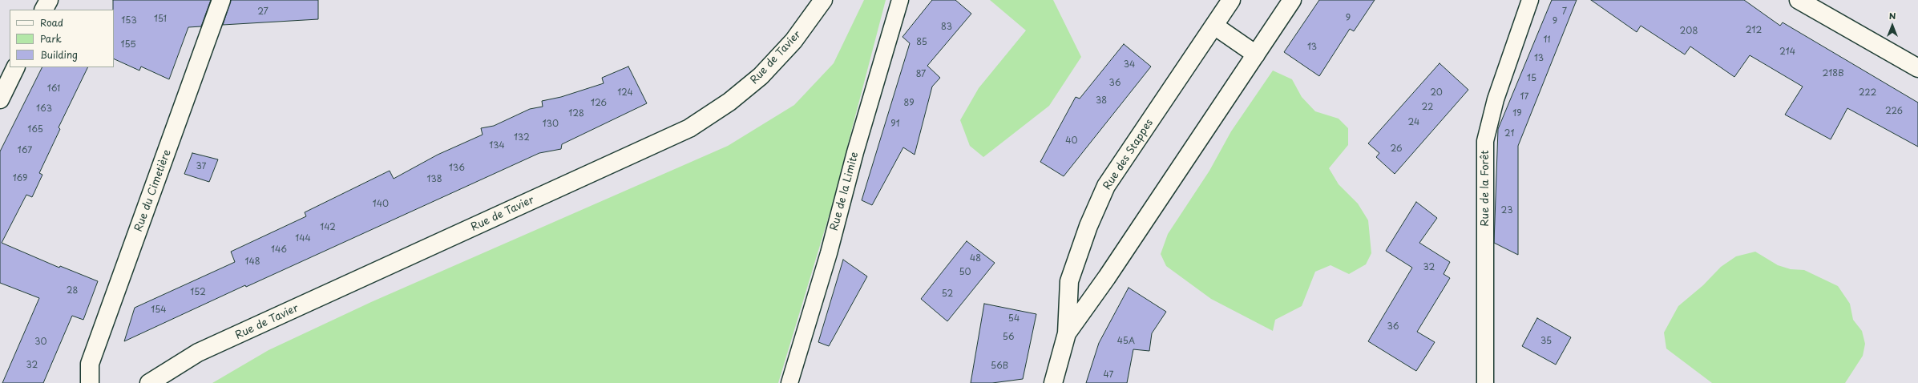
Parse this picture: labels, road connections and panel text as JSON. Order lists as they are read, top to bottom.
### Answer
{
  "streets": {
    "street": ["Rue de Tavier", "Rue des Stappes", "Rue du Cimetière"],
    "lane": ["Rue de la Forêt", "Rue de la Limite"]
  },
  "house_numbers": [
    "27",
    "7",
    "9",
    "151",
    "153",
    "9",
    "83",
    "212",
    "208",
    "11",
    "85",
    "155",
    "13",
    "214",
    "13",
    "34",
    "218B",
    "87",
    "15",
    "36",
    "161",
    "124",
    "20",
    "222",
    "17",
    "38",
    "126",
    "89",
    "22",
    "163",
    "226",
    "128",
    "19",
    "24",
    "130",
    "91",
    "165",
    "21",
    "132",
    "40",
    "134",
    "26",
    "167",
    "37",
    "136",
    "169",
    "138",
    "140",
    "23",
    "142",
    "144",
    "146",
    "48",
    "148",
    "32",
    "50",
    "28",
    "152",
    "52",
    "154",
    "54",
    "36",
    "56",
    "45A",
    "35",
    "30",
    "32",
    "56B",
    "47"
  ],
  "legend": ["Road", "Park", "Building"],
  "north": "top"
}
